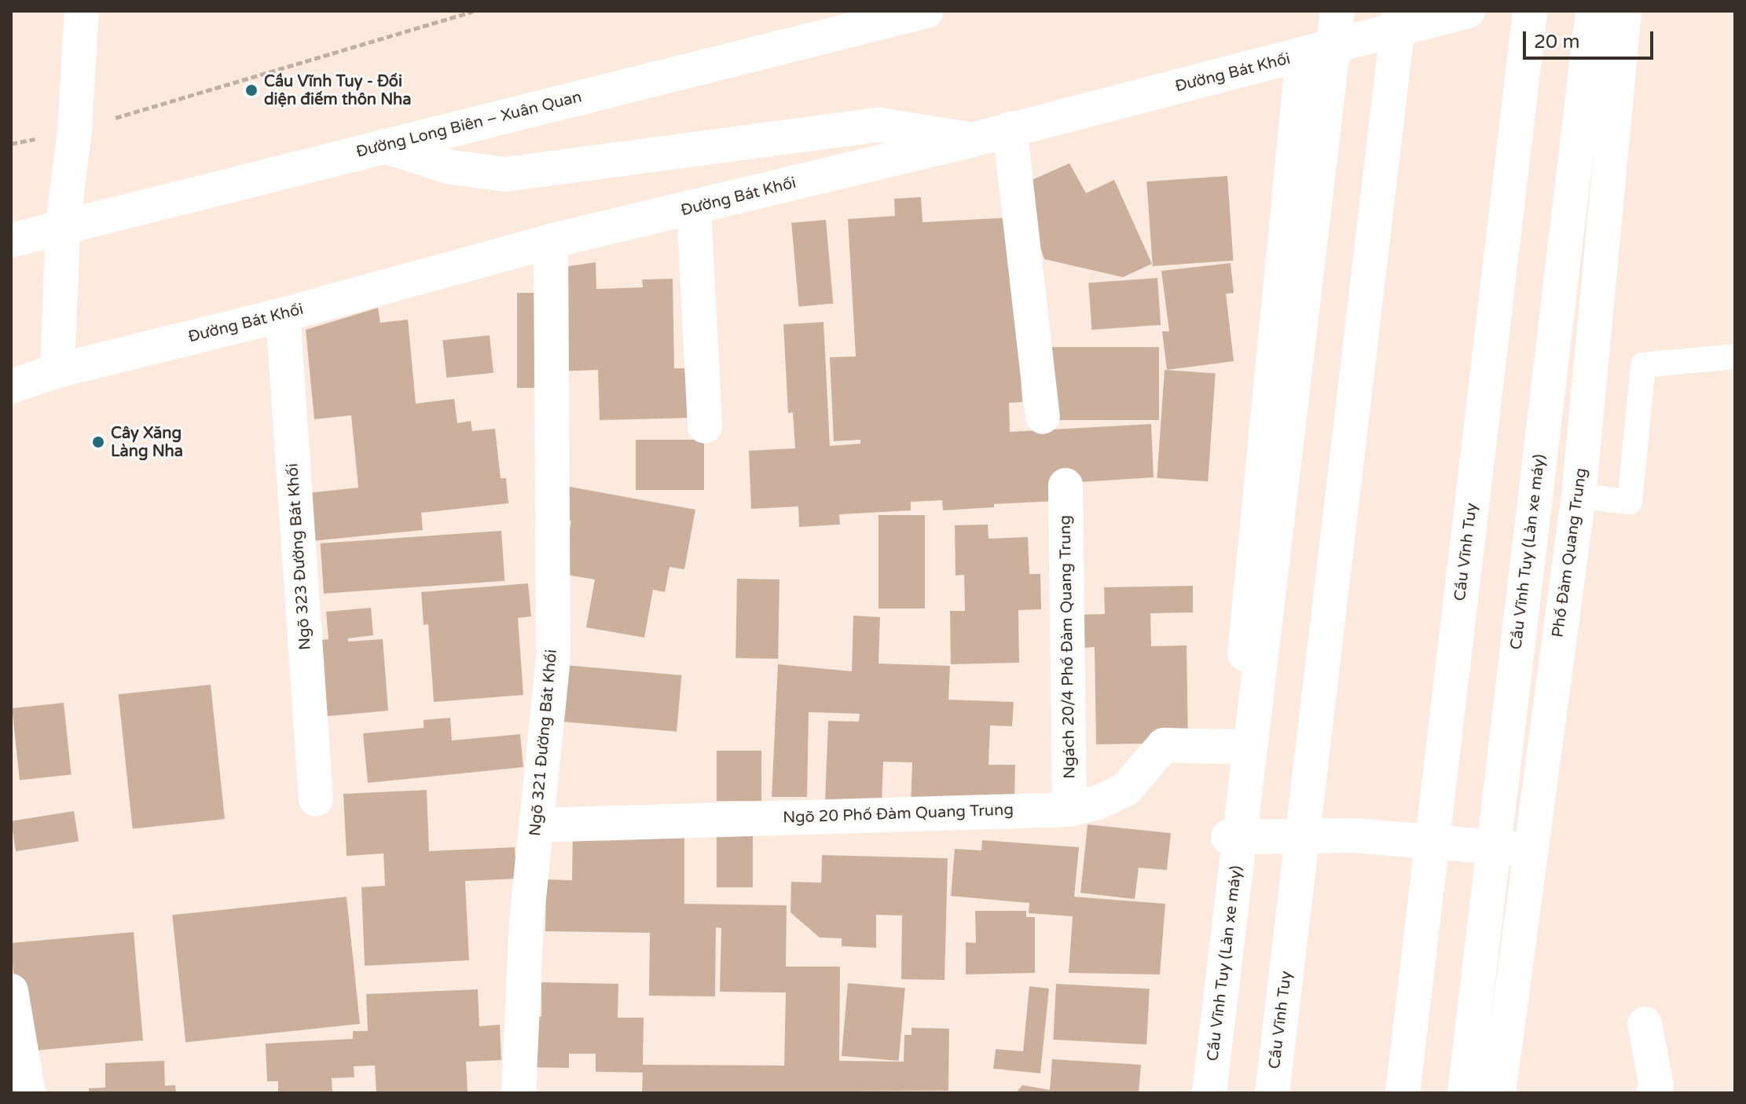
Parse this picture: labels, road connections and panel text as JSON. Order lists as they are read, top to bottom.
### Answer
{
  "streets": {
    "main road": [
      "Đường Bát Khối",
      "Đường Long Biên – Xuân Quan",
      "Cầu Vĩnh Tuy",
      "Cầu Vĩnh Tuy (Làn xe máy)",
      "Phố Đàm Quang Trung",
      "Ngõ 323 Đường Bát Khối",
      "Ngách 20/4 Phố Đàm Quang Trung",
      "Ngõ 321 Đường Bát Khối",
      "Ngõ 20 Phố Đàm Quang Trung"
    ]
  },
  "crossings": [
    ["Đường Bát Khối", "Ngõ 323 Đường Bát Khối"],
    ["Đường Bát Khối", "Ngõ 321 Đường Bát Khối"],
    ["Ngách 20/4 Phố Đàm Quang Trung", "Ngõ 20 Phố Đàm Quang Trung"],
    ["Ngõ 321 Đường Bát Khối", "Ngõ 20 Phố Đàm Quang Trung"]
  ],
  "places": ["Cầu Vĩnh Tuy - Đối diện điếm thôn Nha", "Cây Xăng Làng Nha"],
  "scale_bar": "20 m"
}
